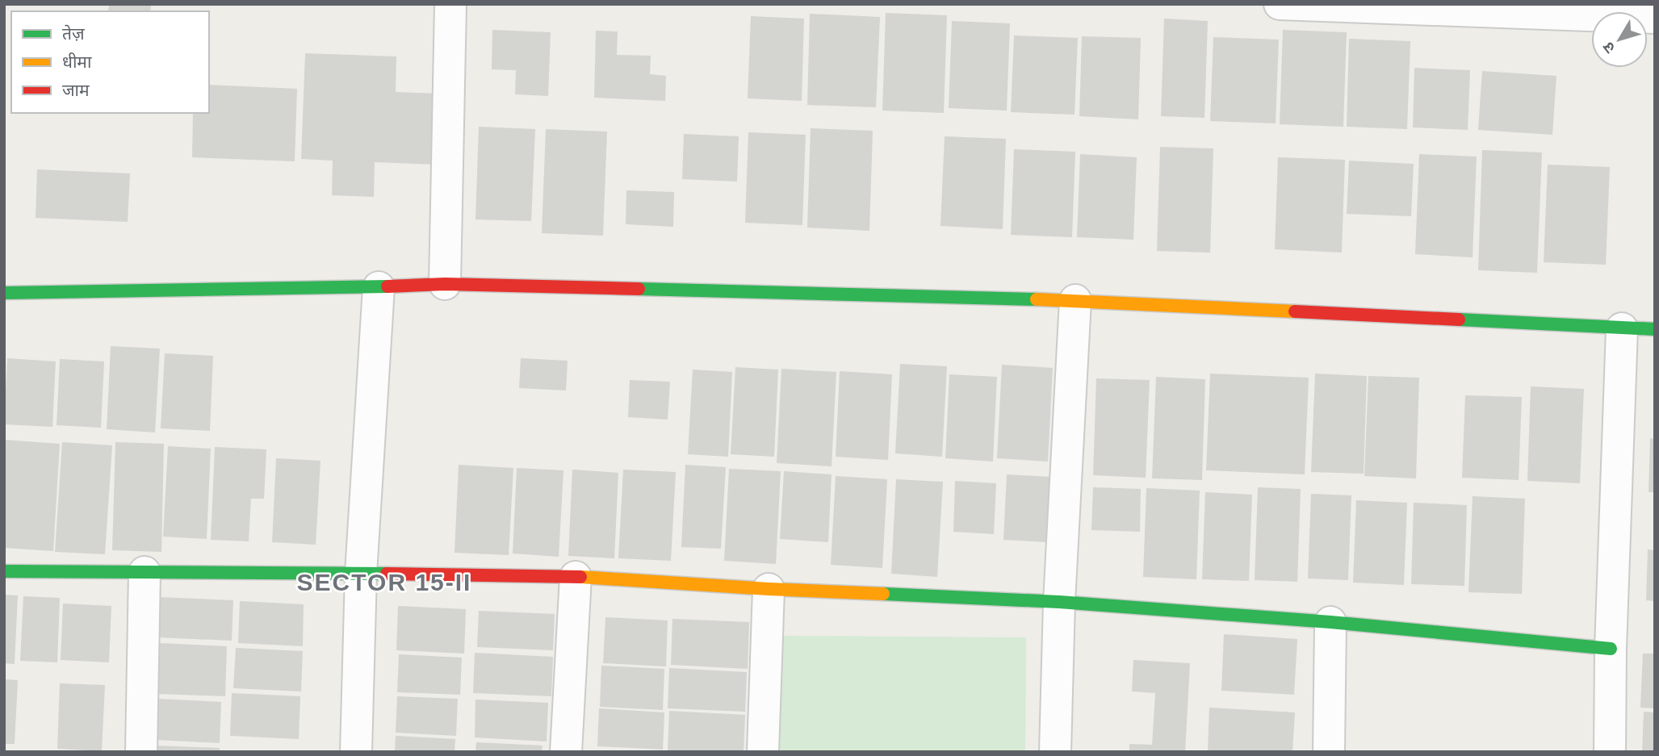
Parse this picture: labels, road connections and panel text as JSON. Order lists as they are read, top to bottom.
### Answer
{
  "districts": ["SECTOR 15-II"],
  "legend": ["तेज़", "धीमा", "जाम"],
  "north": "bottom left"
}
